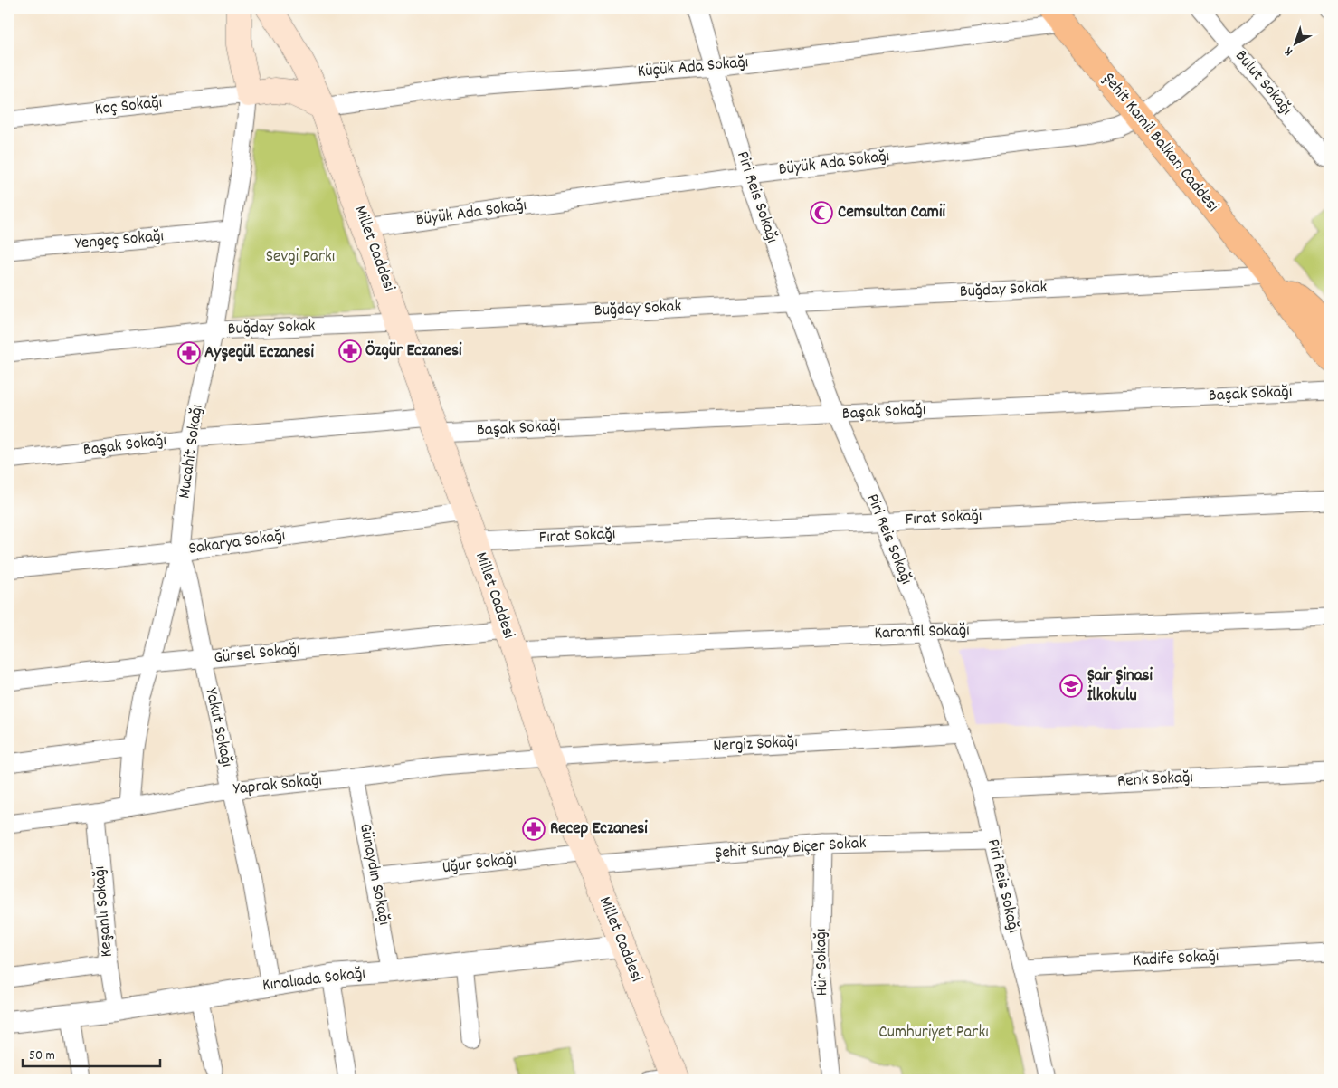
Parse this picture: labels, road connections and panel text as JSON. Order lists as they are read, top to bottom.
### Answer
{
  "streets": {
    "main road": ["Şehit Kamil Balkan Caddesi", "Millet Caddesi"],
    "street": [
      "Küçük Ada Sokağı",
      "Bulut Sokağı",
      "Koç Sokağı",
      "Büyük Ada Sokağı",
      "Piri Reis Sokağı",
      "Yengeç Sokağı",
      "Buğday Sokak",
      "Başak Sokağı",
      "Mucahit Sokağı",
      "Fırat Sokağı",
      "Sakarya Sokağı",
      "Karanfil Sokağı",
      "Gürsel Sokağı",
      "Yakut Sokağı",
      "Nergiz Sokağı",
      "Renk Sokağı",
      "Yaprak Sokağı",
      "Şehit Sunay Biçer Sokak",
      "Uğur Sokağı",
      "Günaydın Sokağı",
      "Keşanlı Sokağı",
      "Kadife Sokağı",
      "Hür Sokağı",
      "Kınalıada Sokağı"
    ]
  },
  "crossings": [
    ["Küçük Ada Sokağı", "Şehit Kamil Balkan Caddesi"],
    ["Küçük Ada Sokağı", "Piri Reis Sokağı"],
    ["Küçük Ada Sokağı", "Millet Caddesi"],
    ["Bulut Sokağı", "Büyük Ada Sokağı"],
    ["Koç Sokağı", "Mucahit Sokağı"],
    ["Şehit Kamil Balkan Caddesi", "Büyük Ada Sokağı"],
    ["Şehit Kamil Balkan Caddesi", "Buğday Sokak"],
    ["Büyük Ada Sokağı", "Piri Reis Sokağı"],
    ["Büyük Ada Sokağı", "Millet Caddesi"],
    ["Piri Reis Sokağı", "Buğday Sokak"],
    ["Piri Reis Sokağı", "Başak Sokağı"],
    ["Piri Reis Sokağı", "Fırat Sokağı"],
    ["Piri Reis Sokağı", "Karanfil Sokağı"],
    ["Piri Reis Sokağı", "Nergiz Sokağı"],
    ["Piri Reis Sokağı", "Renk Sokağı"],
    ["Piri Reis Sokağı", "Şehit Sunay Biçer Sokak"],
    ["Piri Reis Sokağı", "Kadife Sokağı"],
    ["Yengeç Sokağı", "Mucahit Sokağı"],
    ["Millet Caddesi", "Buğday Sokak"],
    ["Millet Caddesi", "Başak Sokağı"],
    ["Millet Caddesi", "Fırat Sokağı"],
    ["Millet Caddesi", "Sakarya Sokağı"],
    ["Millet Caddesi", "Karanfil Sokağı"],
    ["Millet Caddesi", "Gürsel Sokağı"],
    ["Millet Caddesi", "Nergiz Sokağı"],
    ["Millet Caddesi", "Yaprak Sokağı"],
    ["Millet Caddesi", "Şehit Sunay Biçer Sokak"],
    ["Millet Caddesi", "Uğur Sokağı"],
    ["Millet Caddesi", "Kınalıada Sokağı"],
    ["Buğday Sokak", "Mucahit Sokağı"],
    ["Başak Sokağı", "Mucahit Sokağı"],
    ["Mucahit Sokağı", "Sakarya Sokağı"],
    ["Mucahit Sokağı", "Gürsel Sokağı"],
    ["Mucahit Sokağı", "Yakut Sokağı"],
    ["Mucahit Sokağı", "Yaprak Sokağı"],
    ["Sakarya Sokağı", "Yakut Sokağı"],
    ["Karanfil Sokağı", "Gürsel Sokağı"],
    ["Gürsel Sokağı", "Yakut Sokağı"],
    ["Yakut Sokağı", "Yaprak Sokağı"],
    ["Yakut Sokağı", "Kınalıada Sokağı"],
    ["Nergiz Sokağı", "Yaprak Sokağı"],
    ["Yaprak Sokağı", "Günaydın Sokağı"],
    ["Yaprak Sokağı", "Keşanlı Sokağı"],
    ["Şehit Sunay Biçer Sokak", "Uğur Sokağı"],
    ["Şehit Sunay Biçer Sokak", "Hür Sokağı"],
    ["Uğur Sokağı", "Günaydın Sokağı"],
    ["Günaydın Sokağı", "Kınalıada Sokağı"],
    ["Keşanlı Sokağı", "Kınalıada Sokağı"]
  ],
  "parks": ["Sevgi Parkı", "Cumhuriyet Parkı"],
  "places": {
    "mosque": ["Cemsultan Camii"],
    "pharmacy": ["Özgür Eczanesi", "Ayşegül Eczanesi", "Recep Eczanesi"],
    "school or university": ["Şair Şinasi İlkokulu"]
  },
  "scale_bar": "50 m",
  "north": "bottom left"
}
